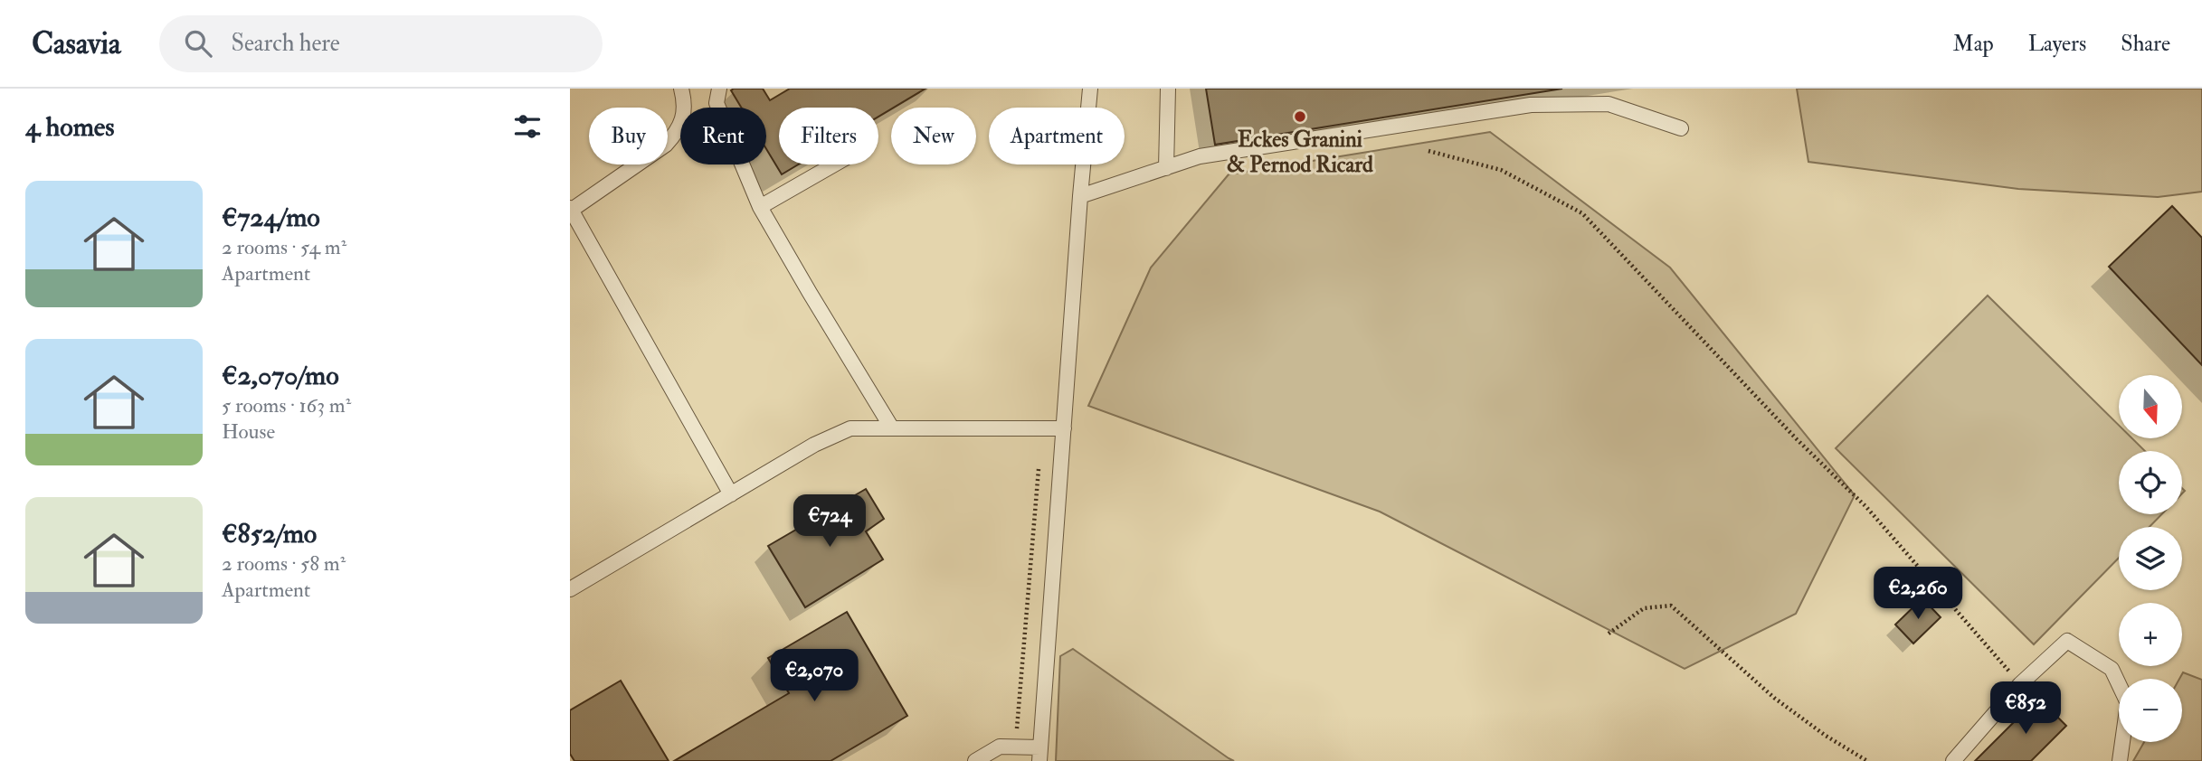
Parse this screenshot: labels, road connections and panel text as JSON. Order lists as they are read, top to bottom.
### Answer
{
  "places": ["Eckes Granini & Pernod Ricard"],
  "north": "bottom",
  "page": {
    "header": "Casavia",
    "search": "Search here",
    "nav": ["Map", "Layers", "Share"],
    "heading": "4 homes",
    "chip": [
      "Buy",
      "Rent",
      "Filters",
      "New",
      "Apartment"
    ],
    "list": [
      {
        "name": "€724/mo",
        "note": "2 rooms · 54 m² · Apartment"
      },
      {
        "name": "€2,070/mo",
        "note": "5 rooms · 163 m² · House"
      },
      {
        "name": "€852/mo",
        "note": "2 rooms · 58 m² · Apartment"
      }
    ],
    "map_buttons": ["+", "−"],
    "price": [
      "€724",
      "€2,260",
      "€2,070",
      "€852"
    ]
  }
}
